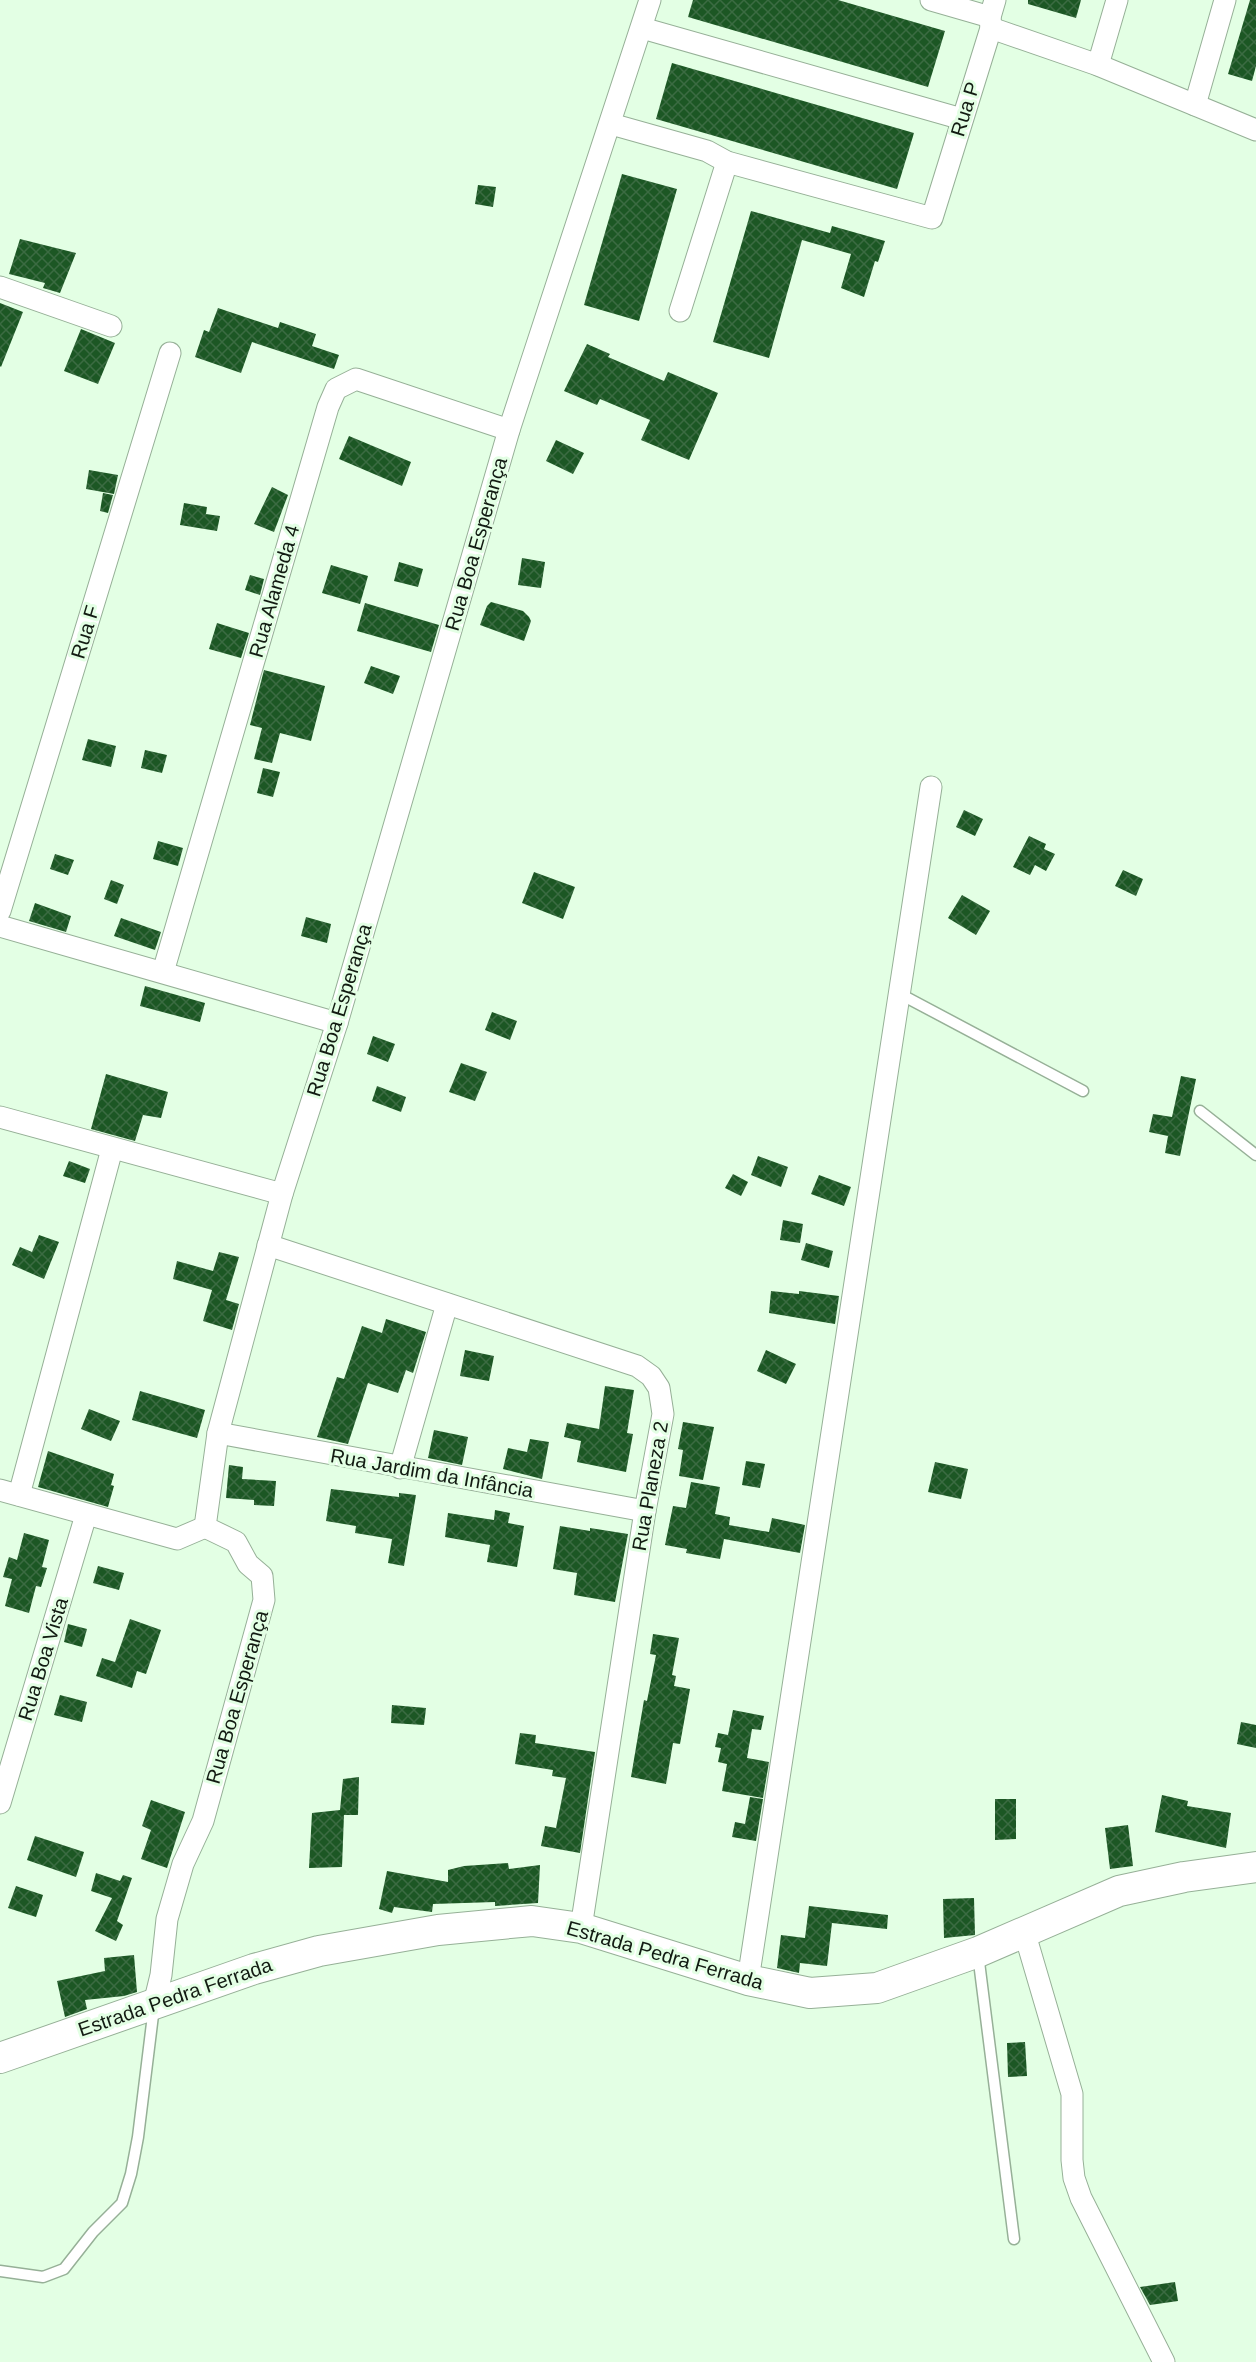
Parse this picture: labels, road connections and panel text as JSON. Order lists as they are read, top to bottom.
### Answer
{
  "streets": {
    "street": [
      "Rua P",
      "Rua Boa Esperança",
      "Rua Alameda 4",
      "Rua F",
      "Rua Jardim da Infância",
      "Rua Planeza 2",
      "Rua Boa Vista",
      "Estrada Pedra Ferrada"
    ]
  },
  "crossings": [
    ["Rua Boa Esperança", "Rua Alameda 4"],
    ["Rua Boa Esperança", "Rua Jardim da Infância"],
    ["Rua Boa Esperança", "Rua Planeza 2"],
    ["Rua Boa Esperança", "Estrada Pedra Ferrada"],
    ["Rua Jardim da Infância", "Rua Planeza 2"],
    ["Rua Planeza 2", "Estrada Pedra Ferrada"]
  ]
}
